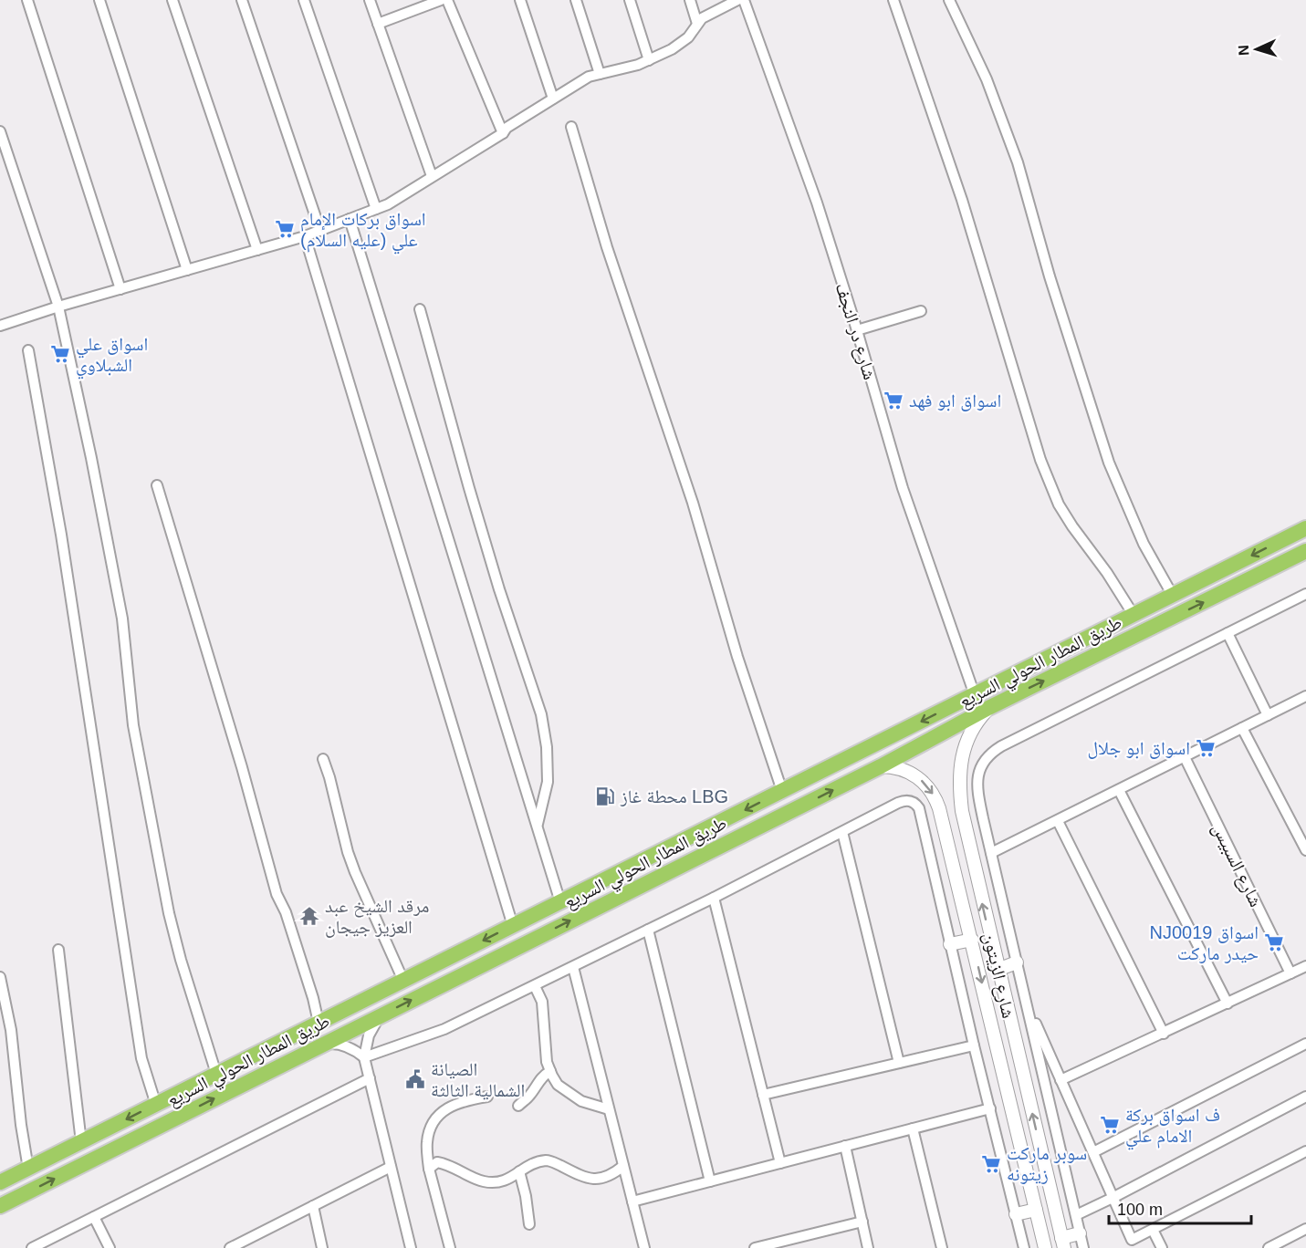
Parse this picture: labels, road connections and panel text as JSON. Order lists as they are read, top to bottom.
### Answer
{
  "streets": {
    "highway": ["طريق المطار الحولي السريع"],
    "main road": ["شارع الزيتون"],
    "street": ["شارع در النجف", "شارع السبيس"]
  },
  "crossings": [
    ["شارع در النجف", "طريق المطار الحولي السريع"],
    ["طريق المطار الحولي السريع", "شارع الزيتون"]
  ],
  "places": {
    "supermarket": [
      "اسواق بركات الإمام علي (عليه السلام)",
      "اسواق علي الشبلاوي",
      "اسواق ابو فهد",
      "اسواق ابو جلال",
      "NJ0019 اسواق حيدر ماركت",
      "ف اسواق بركة الامام علي",
      "سوبر ماركت زيتونه"
    ],
    "fuel station": ["محطة غاز LBG"],
    "temple": ["مرقد الشيخ عبد العزيز جيجان"],
    "public building": ["الصيانة الشمالية الثالثة"]
  },
  "scale_bar": "100 m",
  "north": "left"
}
